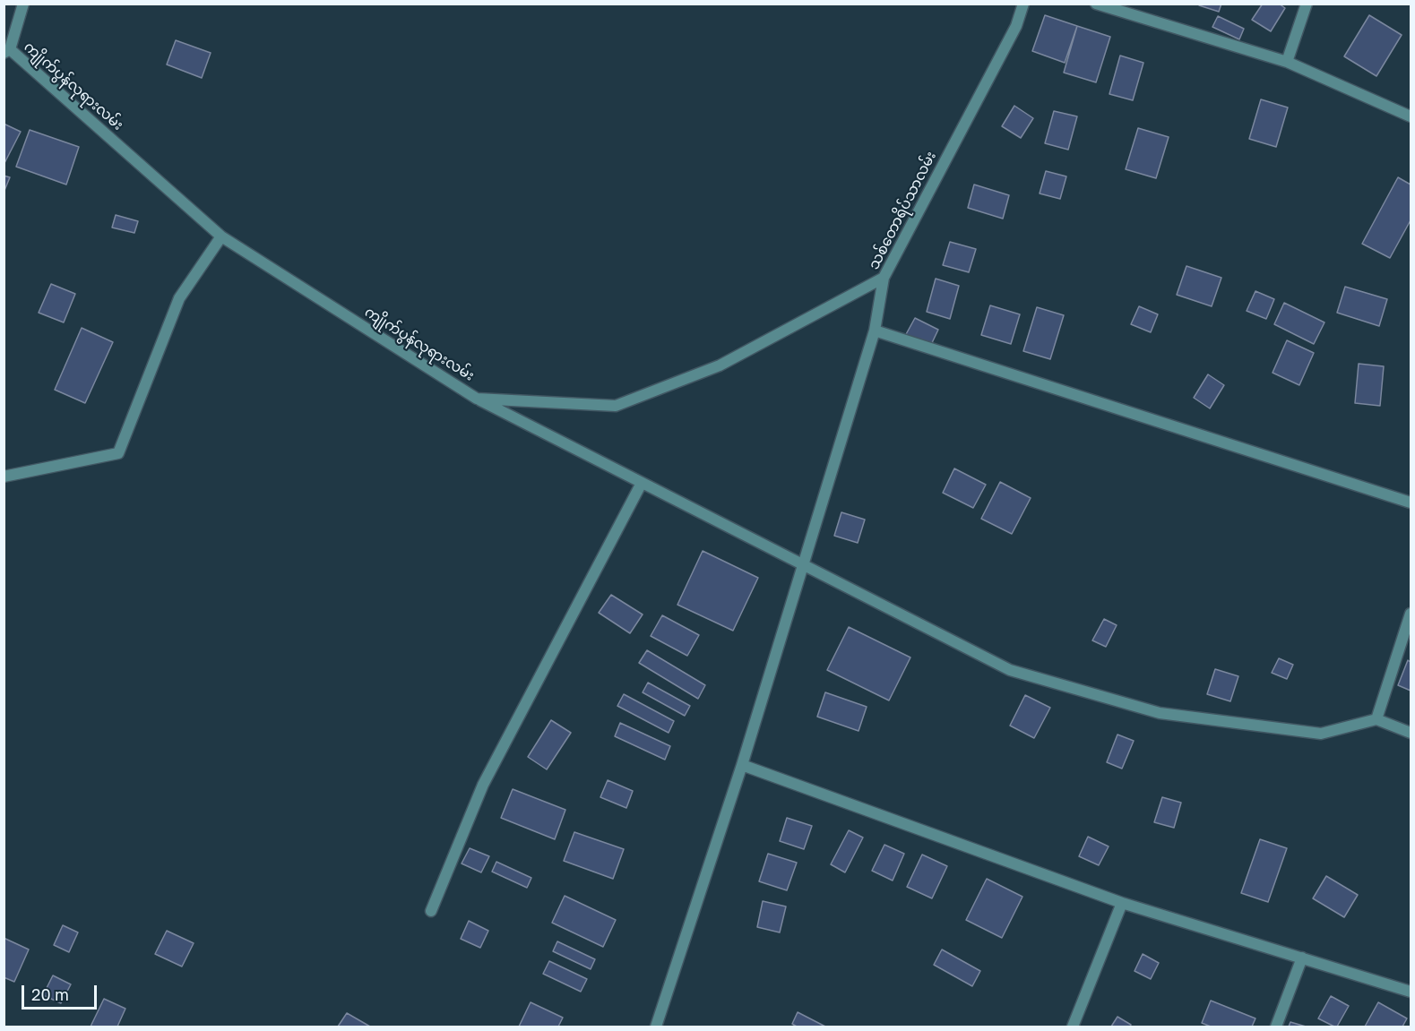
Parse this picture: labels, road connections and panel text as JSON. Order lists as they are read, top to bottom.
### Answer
{
  "streets": {
    "street": ["ကျိုက်ပွန်လုရားလမ်း", "သစ်တောရိပ်သာလမ်း"]
  },
  "crossings": [
    ["ကျိုက်ပွန်လုရားလမ်း", "သစ်တောရိပ်သာလမ်း"]
  ],
  "scale_bar": "20 m"
}
